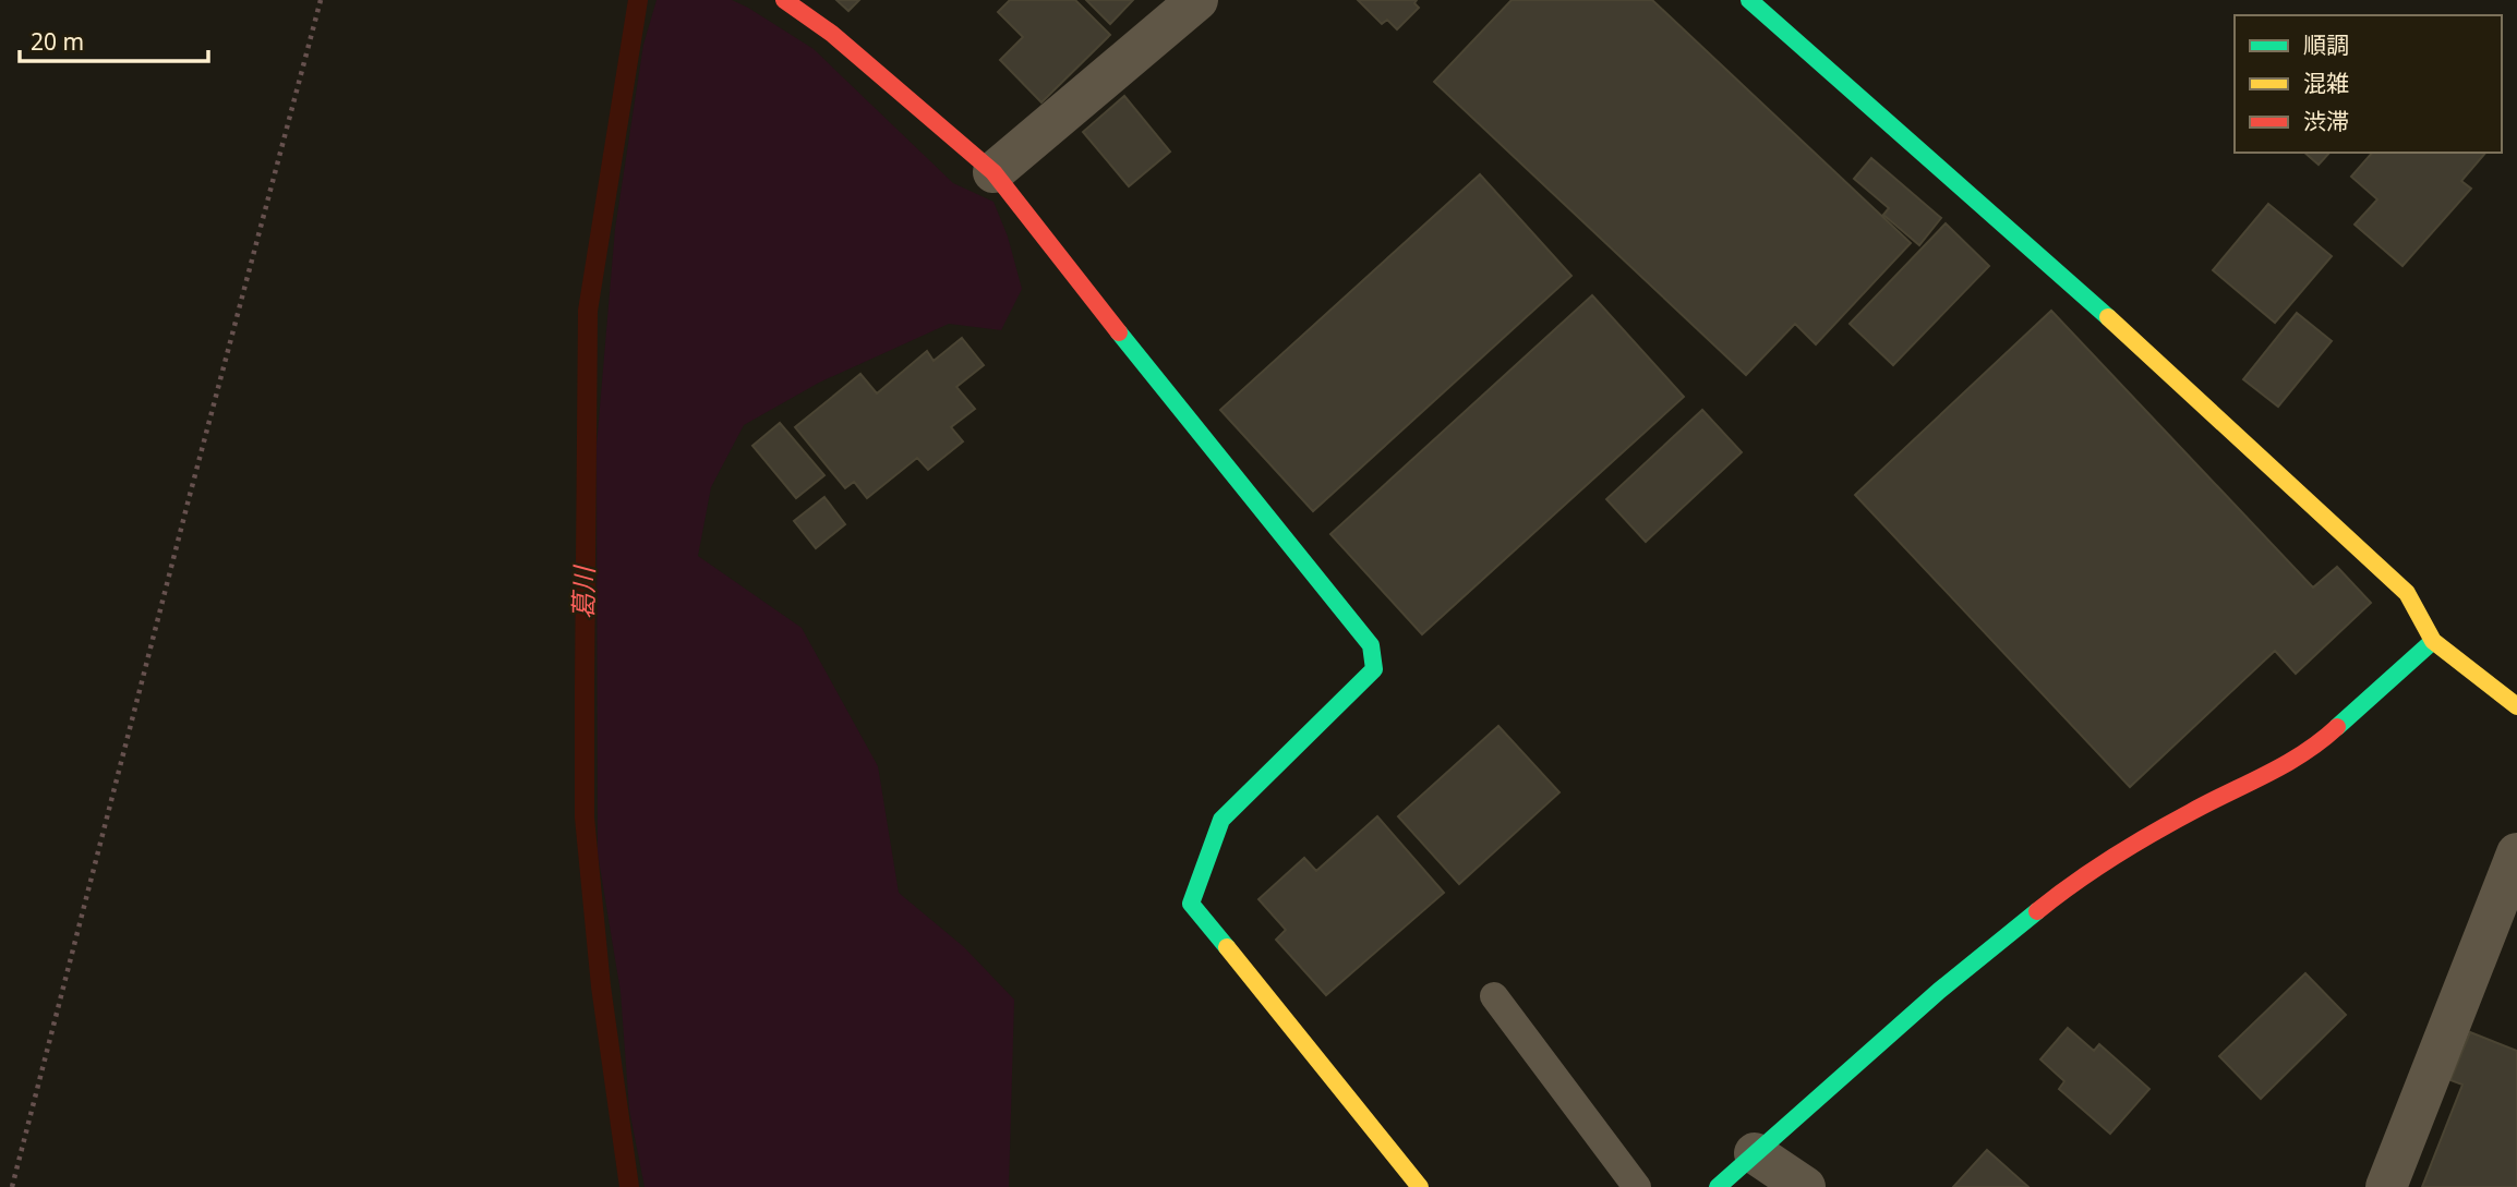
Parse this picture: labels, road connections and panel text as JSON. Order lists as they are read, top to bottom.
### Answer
{
  "water": ["葛川"],
  "legend": ["順調", "混雑", "渋滞"],
  "scale_bar": "20 m"
}
